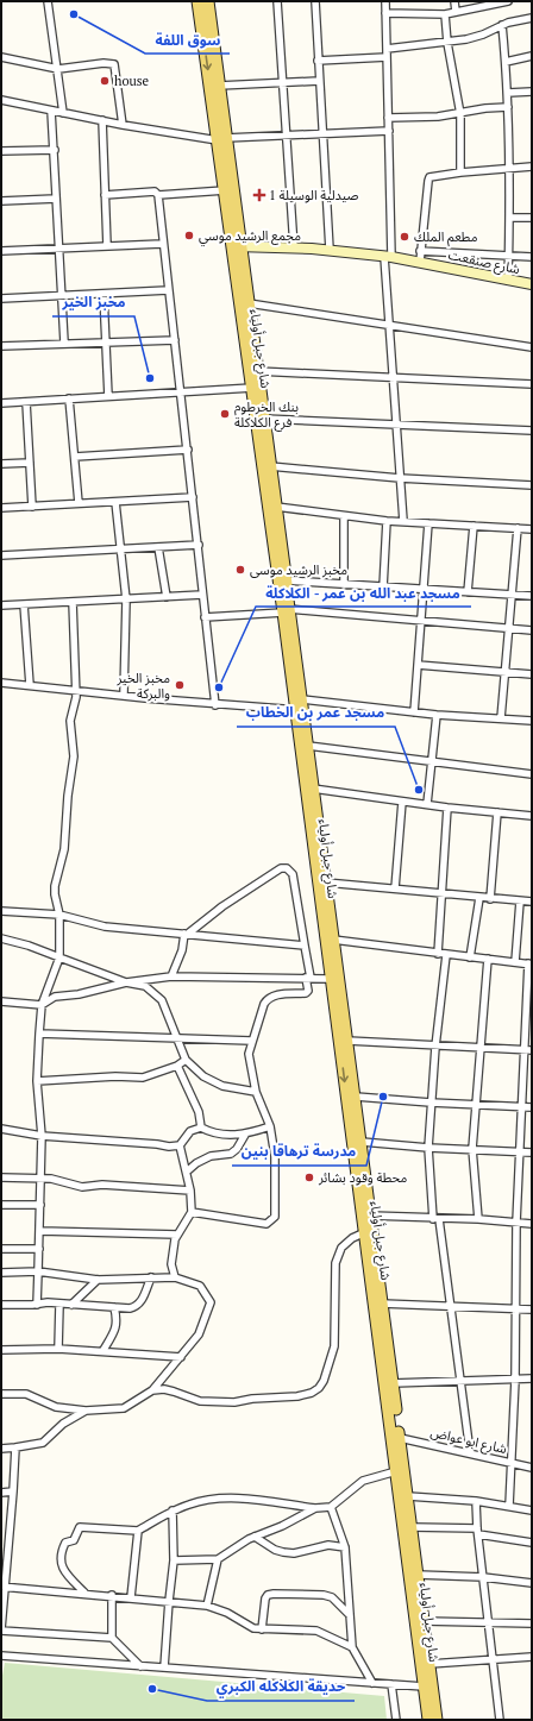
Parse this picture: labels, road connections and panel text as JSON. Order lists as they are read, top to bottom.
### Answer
{
  "streets": {
    "main road": ["شارع جبل أولياء"],
    "street": ["شارع صنقعت", "شارع ابو عواض"]
  },
  "crossings": [
    ["شارع صنقعت", "شارع جبل أولياء"],
    ["شارع جبل أولياء", "شارع ابو عواض"]
  ],
  "places": {
    "other": [
      "سوق اللفة",
      "house",
      "مجمع الرشيد موسي",
      "مطعم الملك",
      "مخبز الخير",
      "بنك الخرطوم فرع الكلاكلة",
      "مخبز الرشيد موسى",
      "مخبز الخير والبركة",
      "مسجد عبد الله بن عمر - الكلاكلة",
      "مسجد عمر بن الخطاب",
      "مدرسة ترهاقا بنين",
      "محطة وقود بشائر",
      "حديقة الكلاكله الكبري"
    ],
    "health": ["صيدلية الوسيلة 1"]
  }
}
